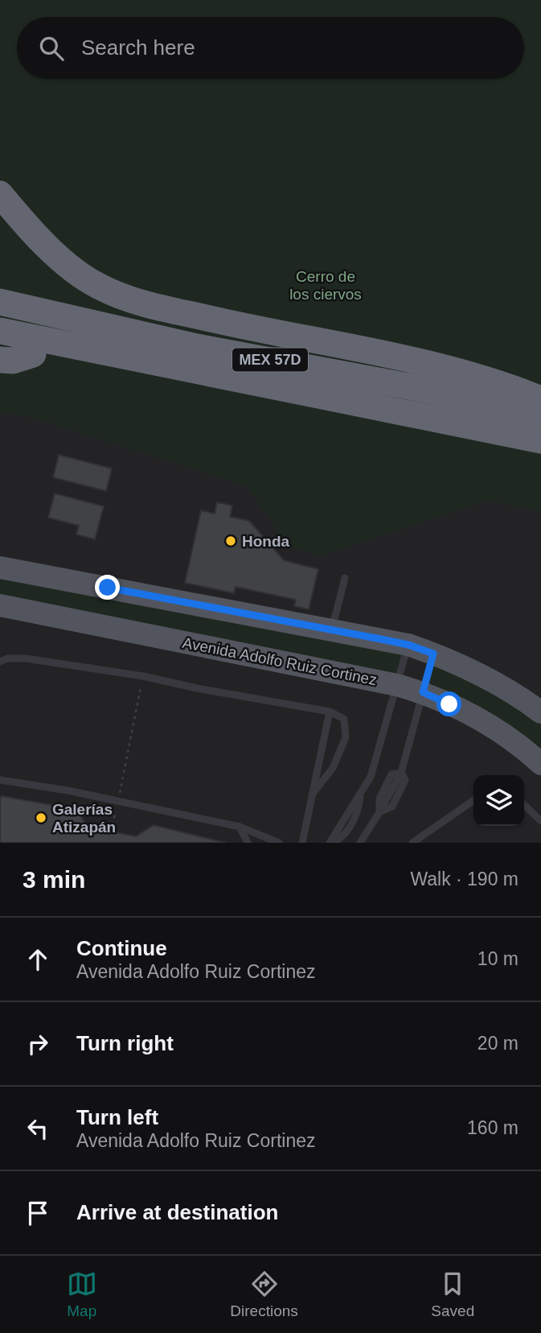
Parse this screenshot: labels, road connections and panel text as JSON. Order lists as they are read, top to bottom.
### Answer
{
  "streets": {
    "highway": ["MEX 57D"],
    "main road": ["Avenida Adolfo Ruiz Cortinez"]
  },
  "parks": ["Cerro de los ciervos"],
  "places": ["Honda", "Galerías Atizapán"],
  "page": {
    "search": "Search here",
    "heading": ["3 min", "Walk · 190 m"],
    "list": [
      ["Continue", "Avenida Adolfo Ruiz Cortinez", "10 m"],
      ["Turn right", "20 m"],
      ["Turn left", "Avenida Adolfo Ruiz Cortinez", "160 m"],
      "Arrive at destination"
    ],
    "nav": ["Map", "Directions", "Saved"]
  }
}
